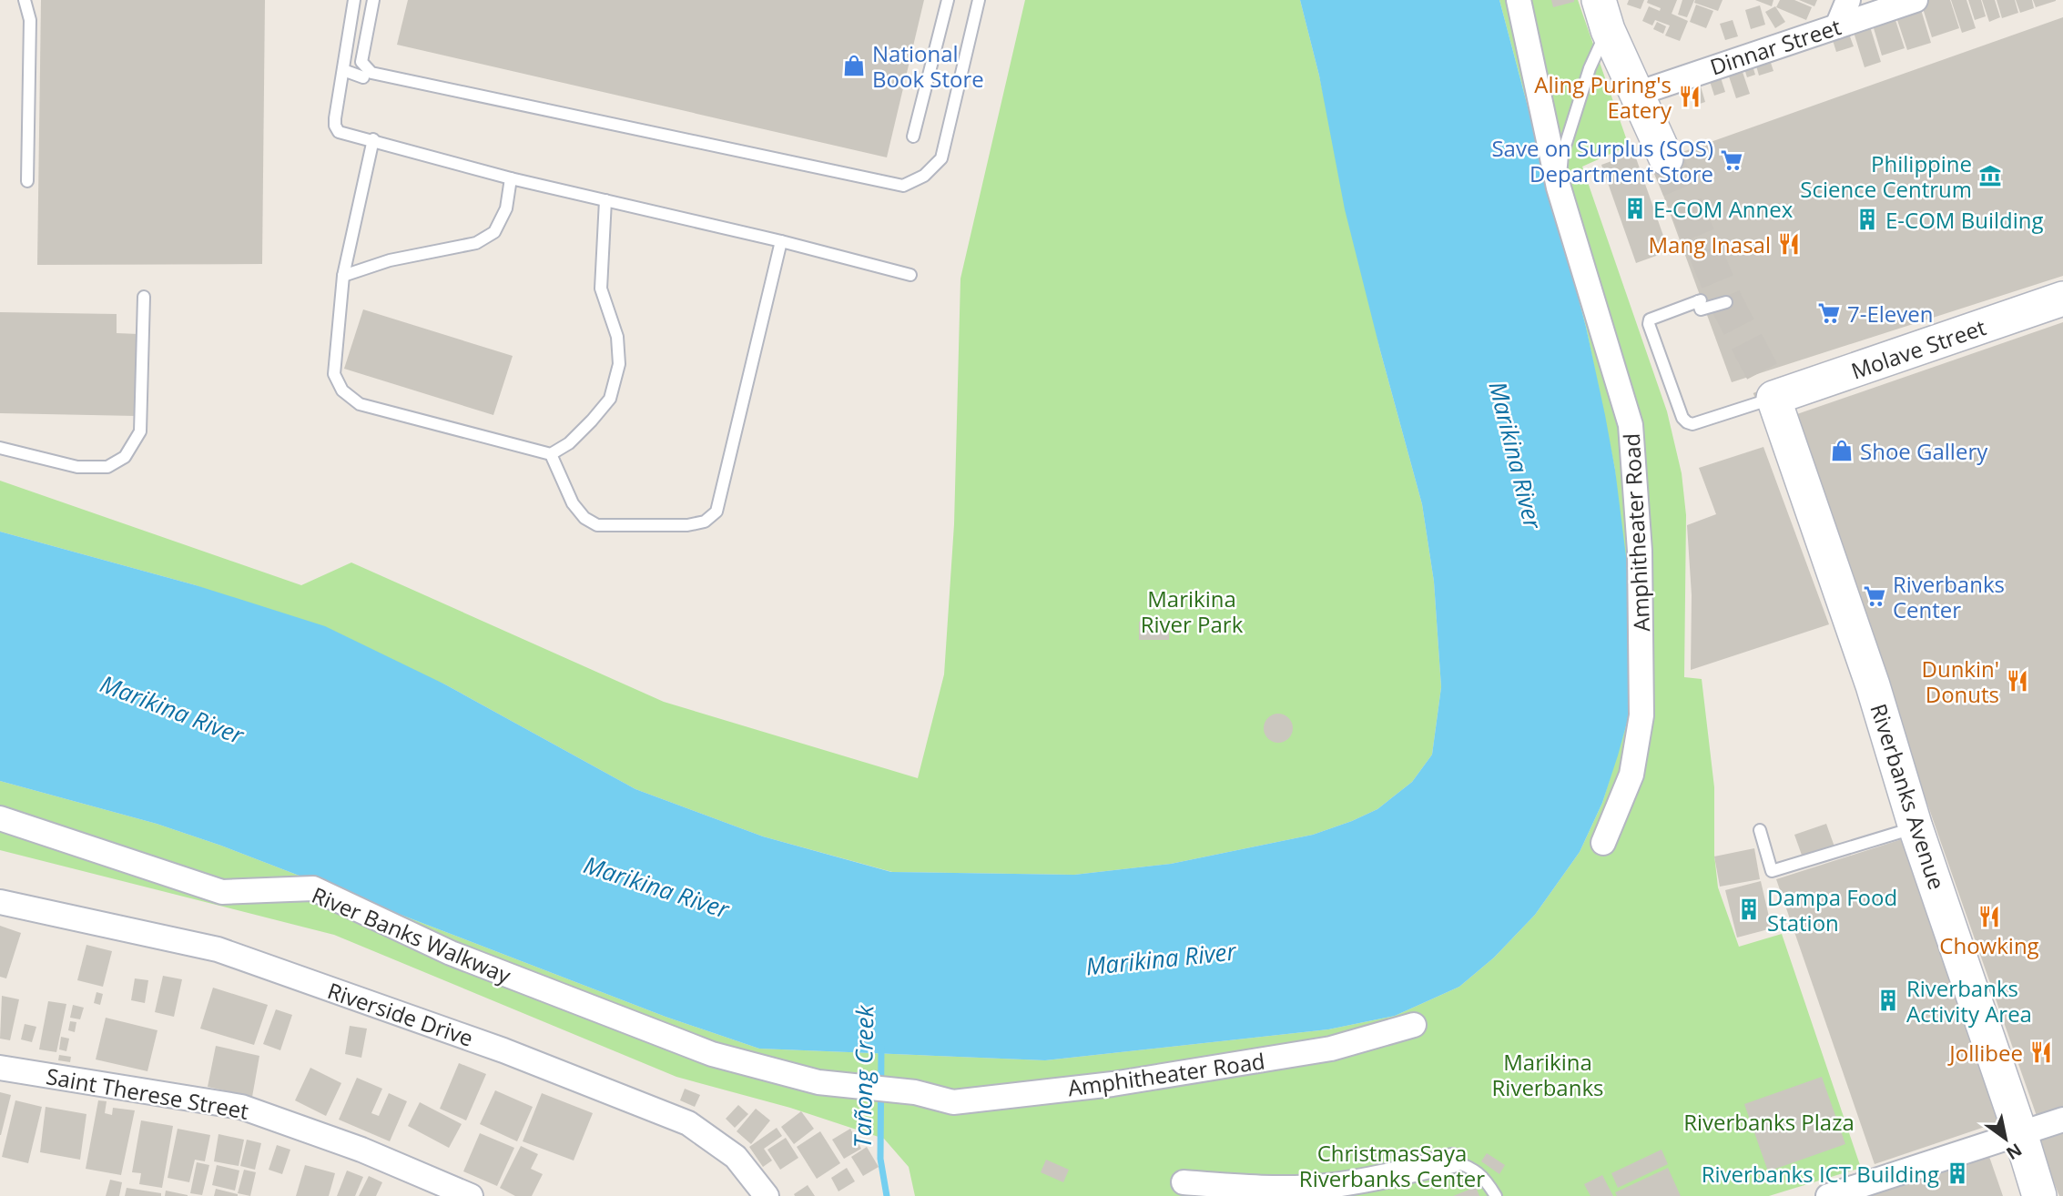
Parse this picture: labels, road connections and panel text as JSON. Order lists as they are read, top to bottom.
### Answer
{
  "streets": {
    "street": [
      "Dinnar Street",
      "Molave Street",
      "Amphitheater Road",
      "Riverbanks Avenue",
      "River Banks Walkway",
      "Riverside Drive",
      "Saint Therese Street"
    ]
  },
  "crossings": [
    ["Molave Street", "Riverbanks Avenue"],
    ["Amphitheater Road", "River Banks Walkway"]
  ],
  "water": ["Marikina River", "Tañong Creek"],
  "parks": [
    "Marikina River Park",
    "Marikina Riverbanks",
    "Riverbanks Plaza",
    "ChristmasSaya Riverbanks Center"
  ],
  "places": {
    "shop": ["National Book Store", "Shoe Gallery"],
    "restaurant": [
      "Aling Puring's Eatery",
      "Mang Inasal",
      "Dunkin' Donuts",
      "Chowking",
      "Jollibee"
    ],
    "supermarket": ["Save on Surplus (SOS) Department Store", "7-Eleven", "Riverbanks Center"],
    "museum": ["Philippine Science Centrum"],
    "building": [
      "E-COM Annex",
      "E-COM Building",
      "Dampa Food Station",
      "Riverbanks Activity Area",
      "Riverbanks ICT Building"
    ]
  },
  "north": "bottom right"
}
